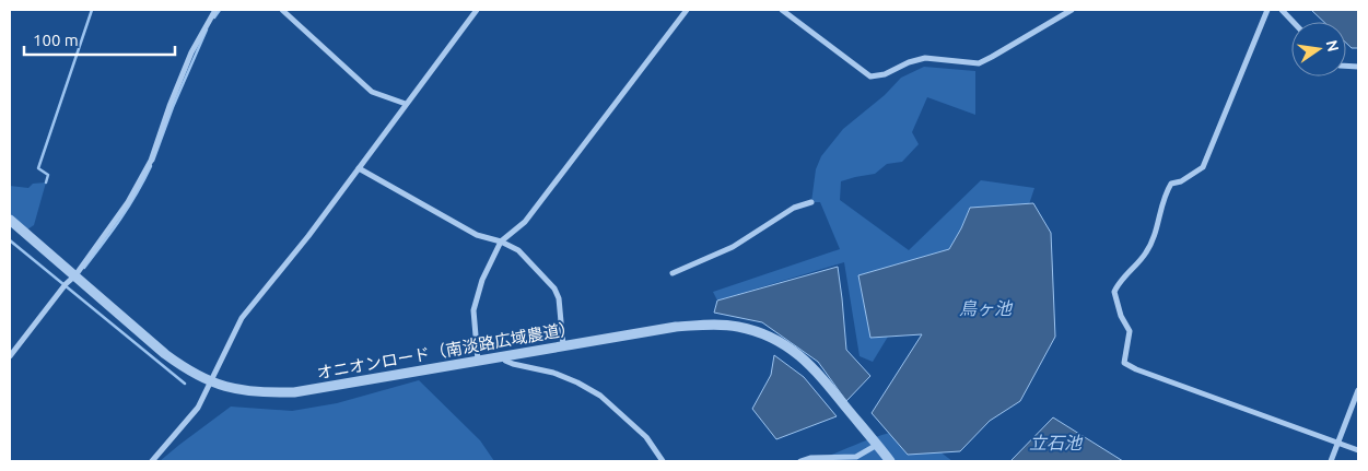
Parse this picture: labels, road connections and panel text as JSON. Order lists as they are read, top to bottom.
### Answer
{
  "streets": {
    "street": ["オニオンロード（南淡路広域農道）"]
  },
  "water": ["鳥ヶ池", "立石池"],
  "scale_bar": "100 m",
  "north": "right"
}
